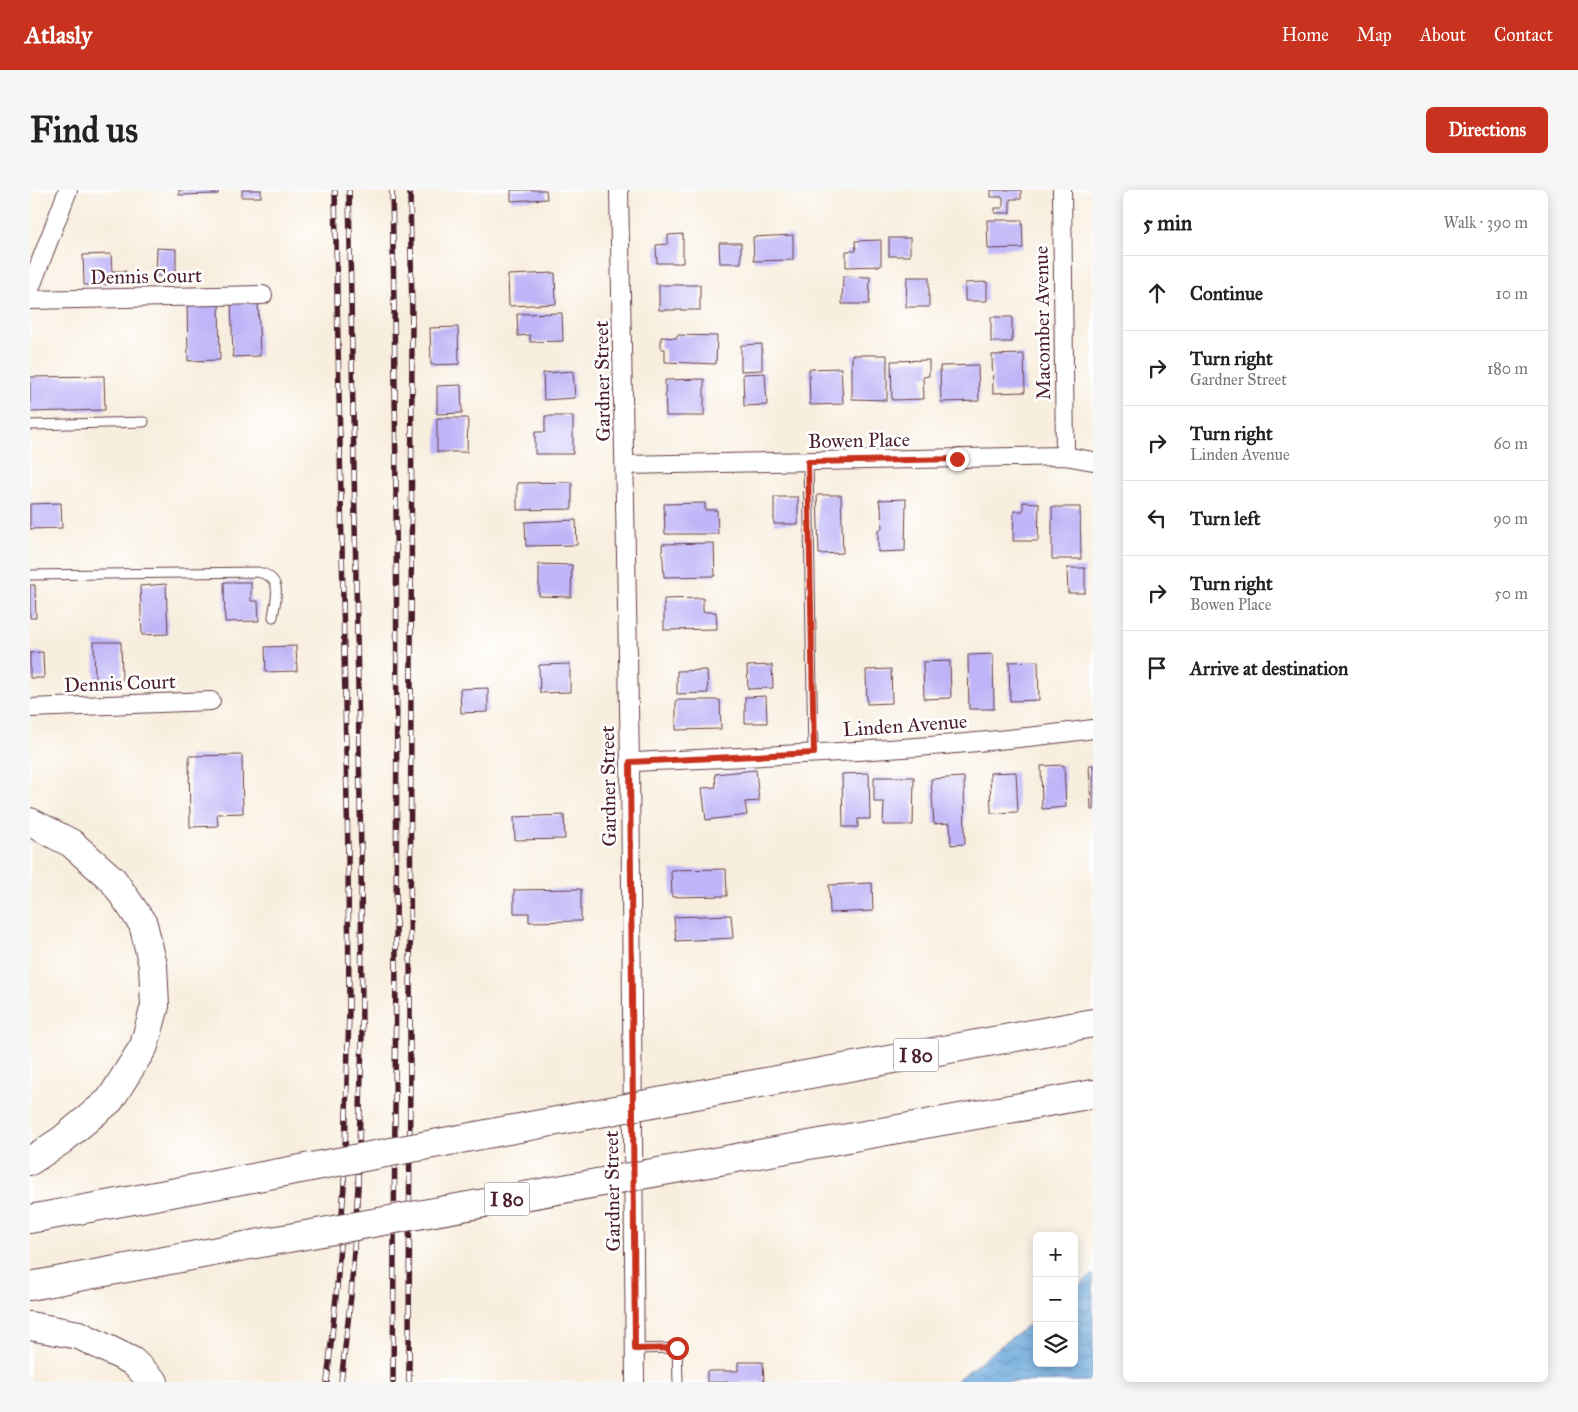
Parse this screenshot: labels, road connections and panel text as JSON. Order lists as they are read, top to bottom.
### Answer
{
  "streets": {
    "highway": ["I 80"],
    "street": [
      "Dennis Court",
      "Macomber Avenue",
      "Gardner Street",
      "Bowen Place",
      "Linden Avenue"
    ]
  },
  "crossings": [
    ["Macomber Avenue", "Bowen Place"],
    ["Gardner Street", "Bowen Place"],
    ["Gardner Street", "Linden Avenue"]
  ],
  "page": {
    "header": "Atlasly",
    "nav": [
      "Home",
      "Map",
      "About",
      "Contact"
    ],
    "buttons": "Directions",
    "title": "Find us",
    "heading": ["5 min", "Walk · 390 m"],
    "list": [
      ["Continue", "10 m"],
      ["Turn right", "Gardner Street", "180 m"],
      ["Turn right", "Linden Avenue", "60 m"],
      ["Turn left", "90 m"],
      ["Turn right", "Bowen Place", "50 m"],
      "Arrive at destination"
    ],
    "map_buttons": ["+", "−"]
  }
}
